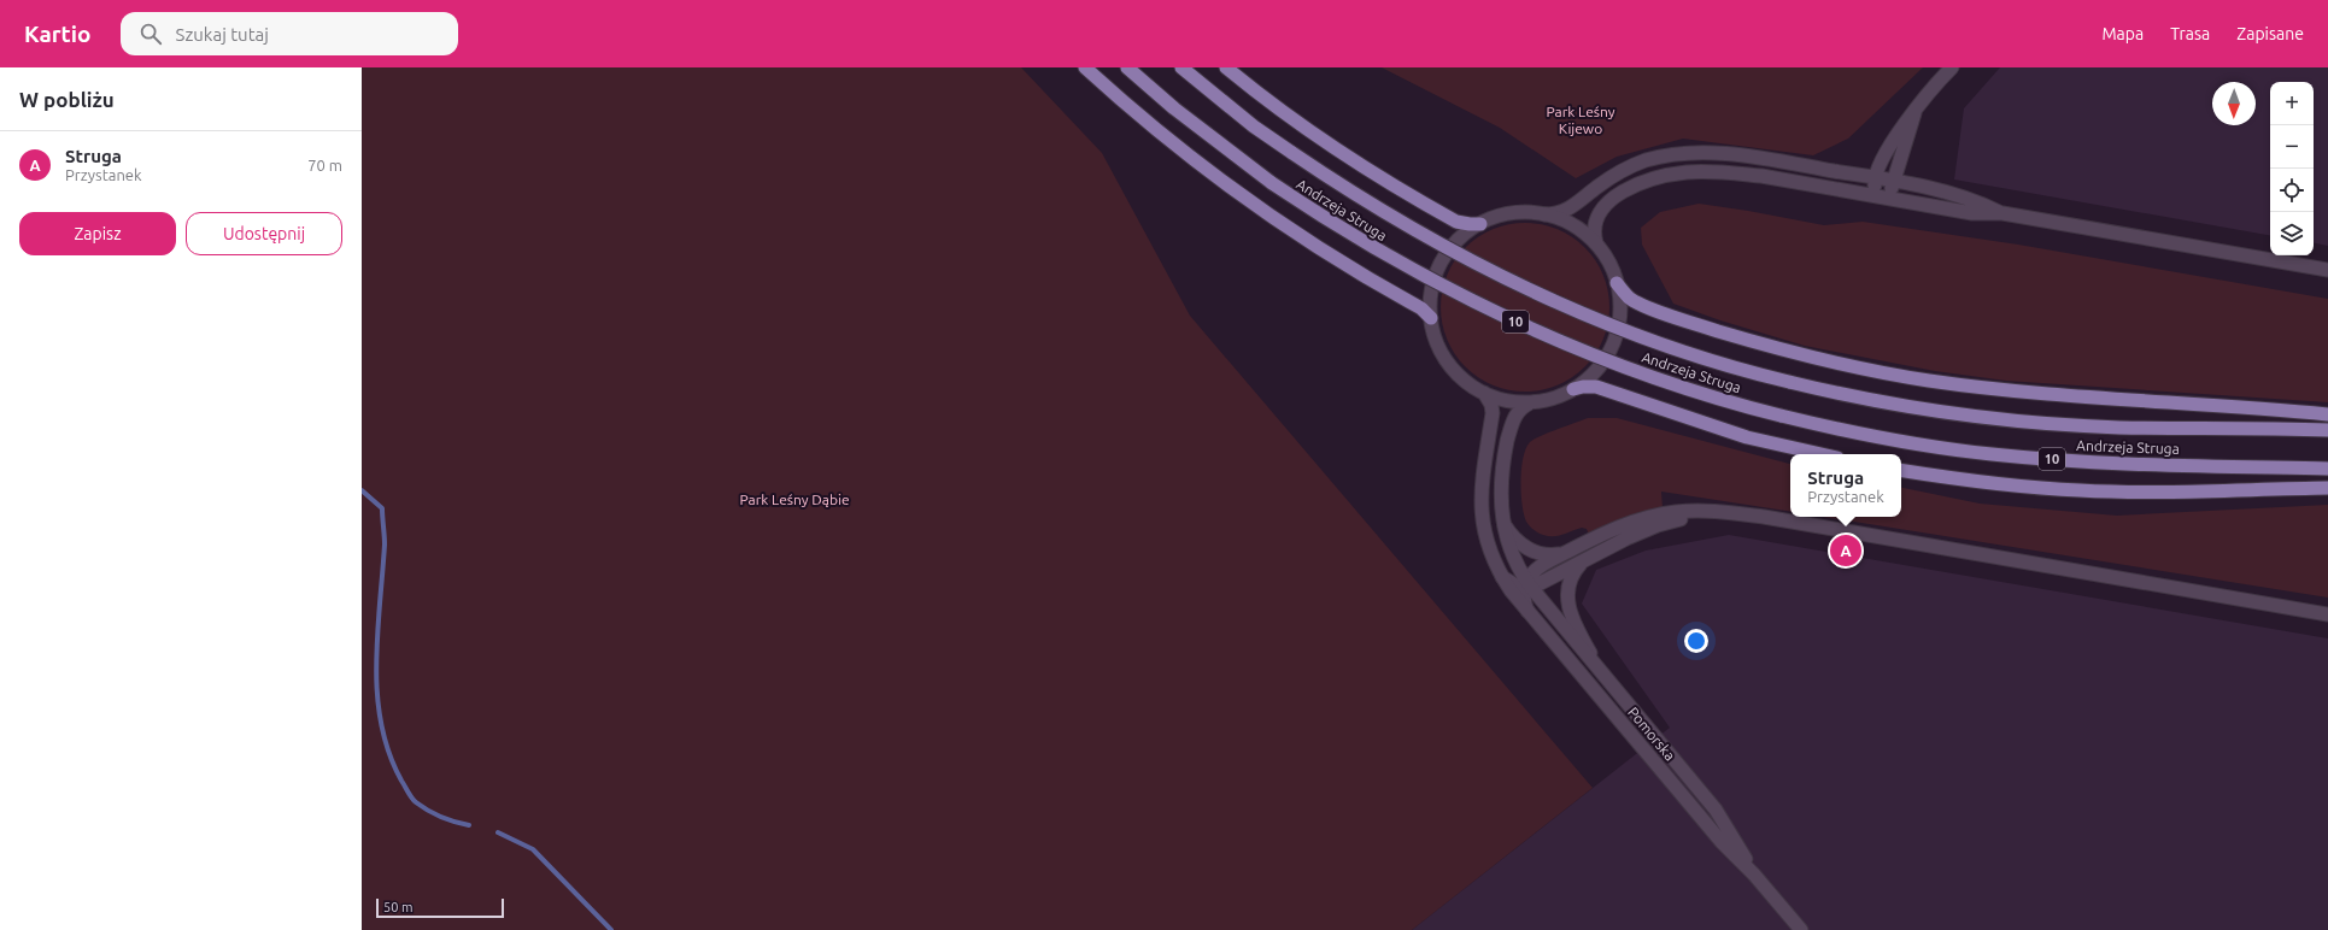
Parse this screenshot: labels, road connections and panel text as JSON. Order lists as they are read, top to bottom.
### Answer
{
  "streets": {
    "main road": ["Andrzeja Struga", "10"],
    "street": ["Pomorska"]
  },
  "parks": ["Park Leśny Kijewo", "Park Leśny Dąbie"],
  "scale_bar": "50 m",
  "north": "bottom",
  "page": {
    "header": "Kartio",
    "search": "Szukaj tutaj",
    "nav": ["Mapa", "Trasa", "Zapisane"],
    "heading": "W pobliżu",
    "map_buttons": ["+", "−"],
    "list": [
      {
        "mark": "A",
        "name": "Struga",
        "note": "Przystanek",
        "value": "70 m"
      }
    ],
    "buttons": ["Zapisz", "Udostępnij"],
    "popup": ["Struga", "Przystanek"],
    "pins": "A",
    "scale": "50 m"
  }
}
